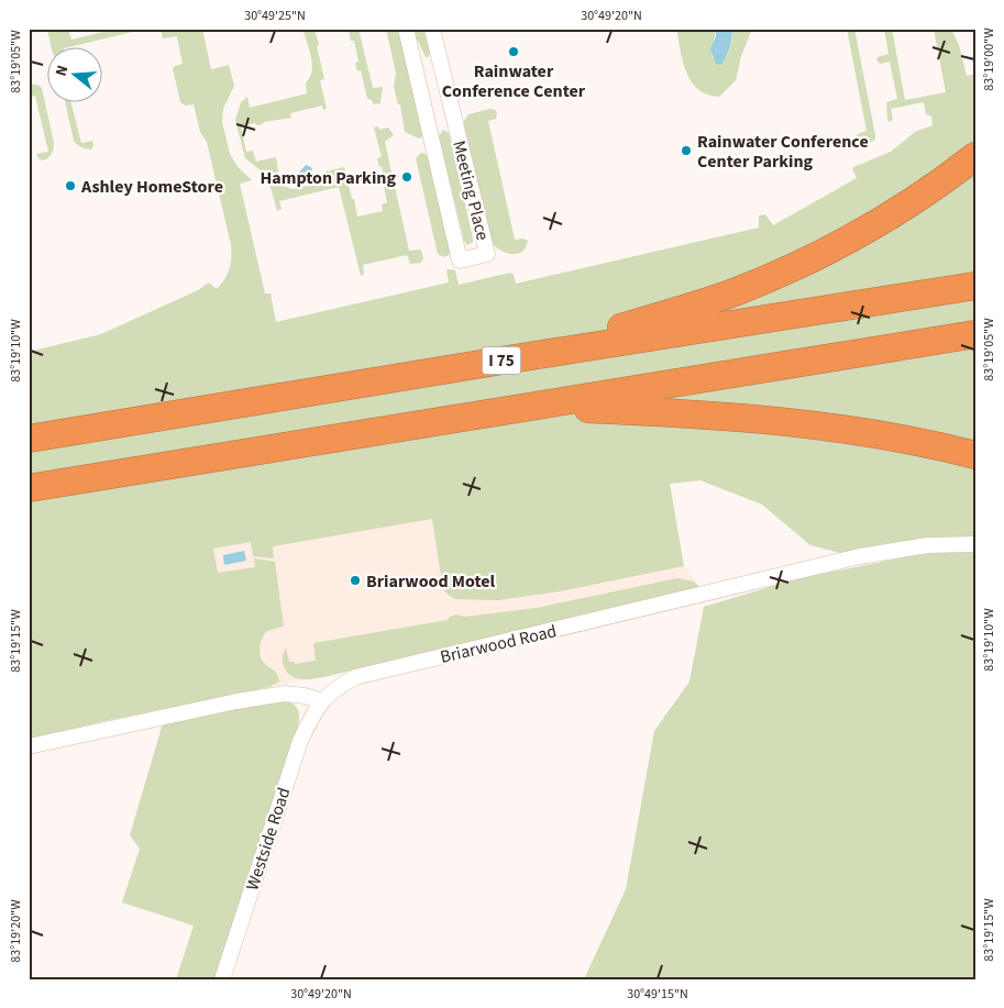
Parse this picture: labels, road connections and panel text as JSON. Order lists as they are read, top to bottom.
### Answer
{
  "streets": {
    "highway": ["I 75"],
    "street": ["Meeting Place", "Briarwood Road", "Westside Road"]
  },
  "crossings": [
    ["Briarwood Road", "Westside Road"]
  ],
  "places": [
    "Rainwater Conference Center",
    "Rainwater Conference Center Parking",
    "Hampton Parking",
    "Ashley HomeStore",
    "Briarwood Motel"
  ],
  "north": "left",
  "coordinates": [
    "30°49'25\"N",
    "30°49'20\"N",
    "83°19'00\"W",
    "83°19'05\"W",
    "83°19'10\"W",
    "83°19'15\"W",
    "83°19'20\"W",
    "30°49'15\"N"
  ]
}
